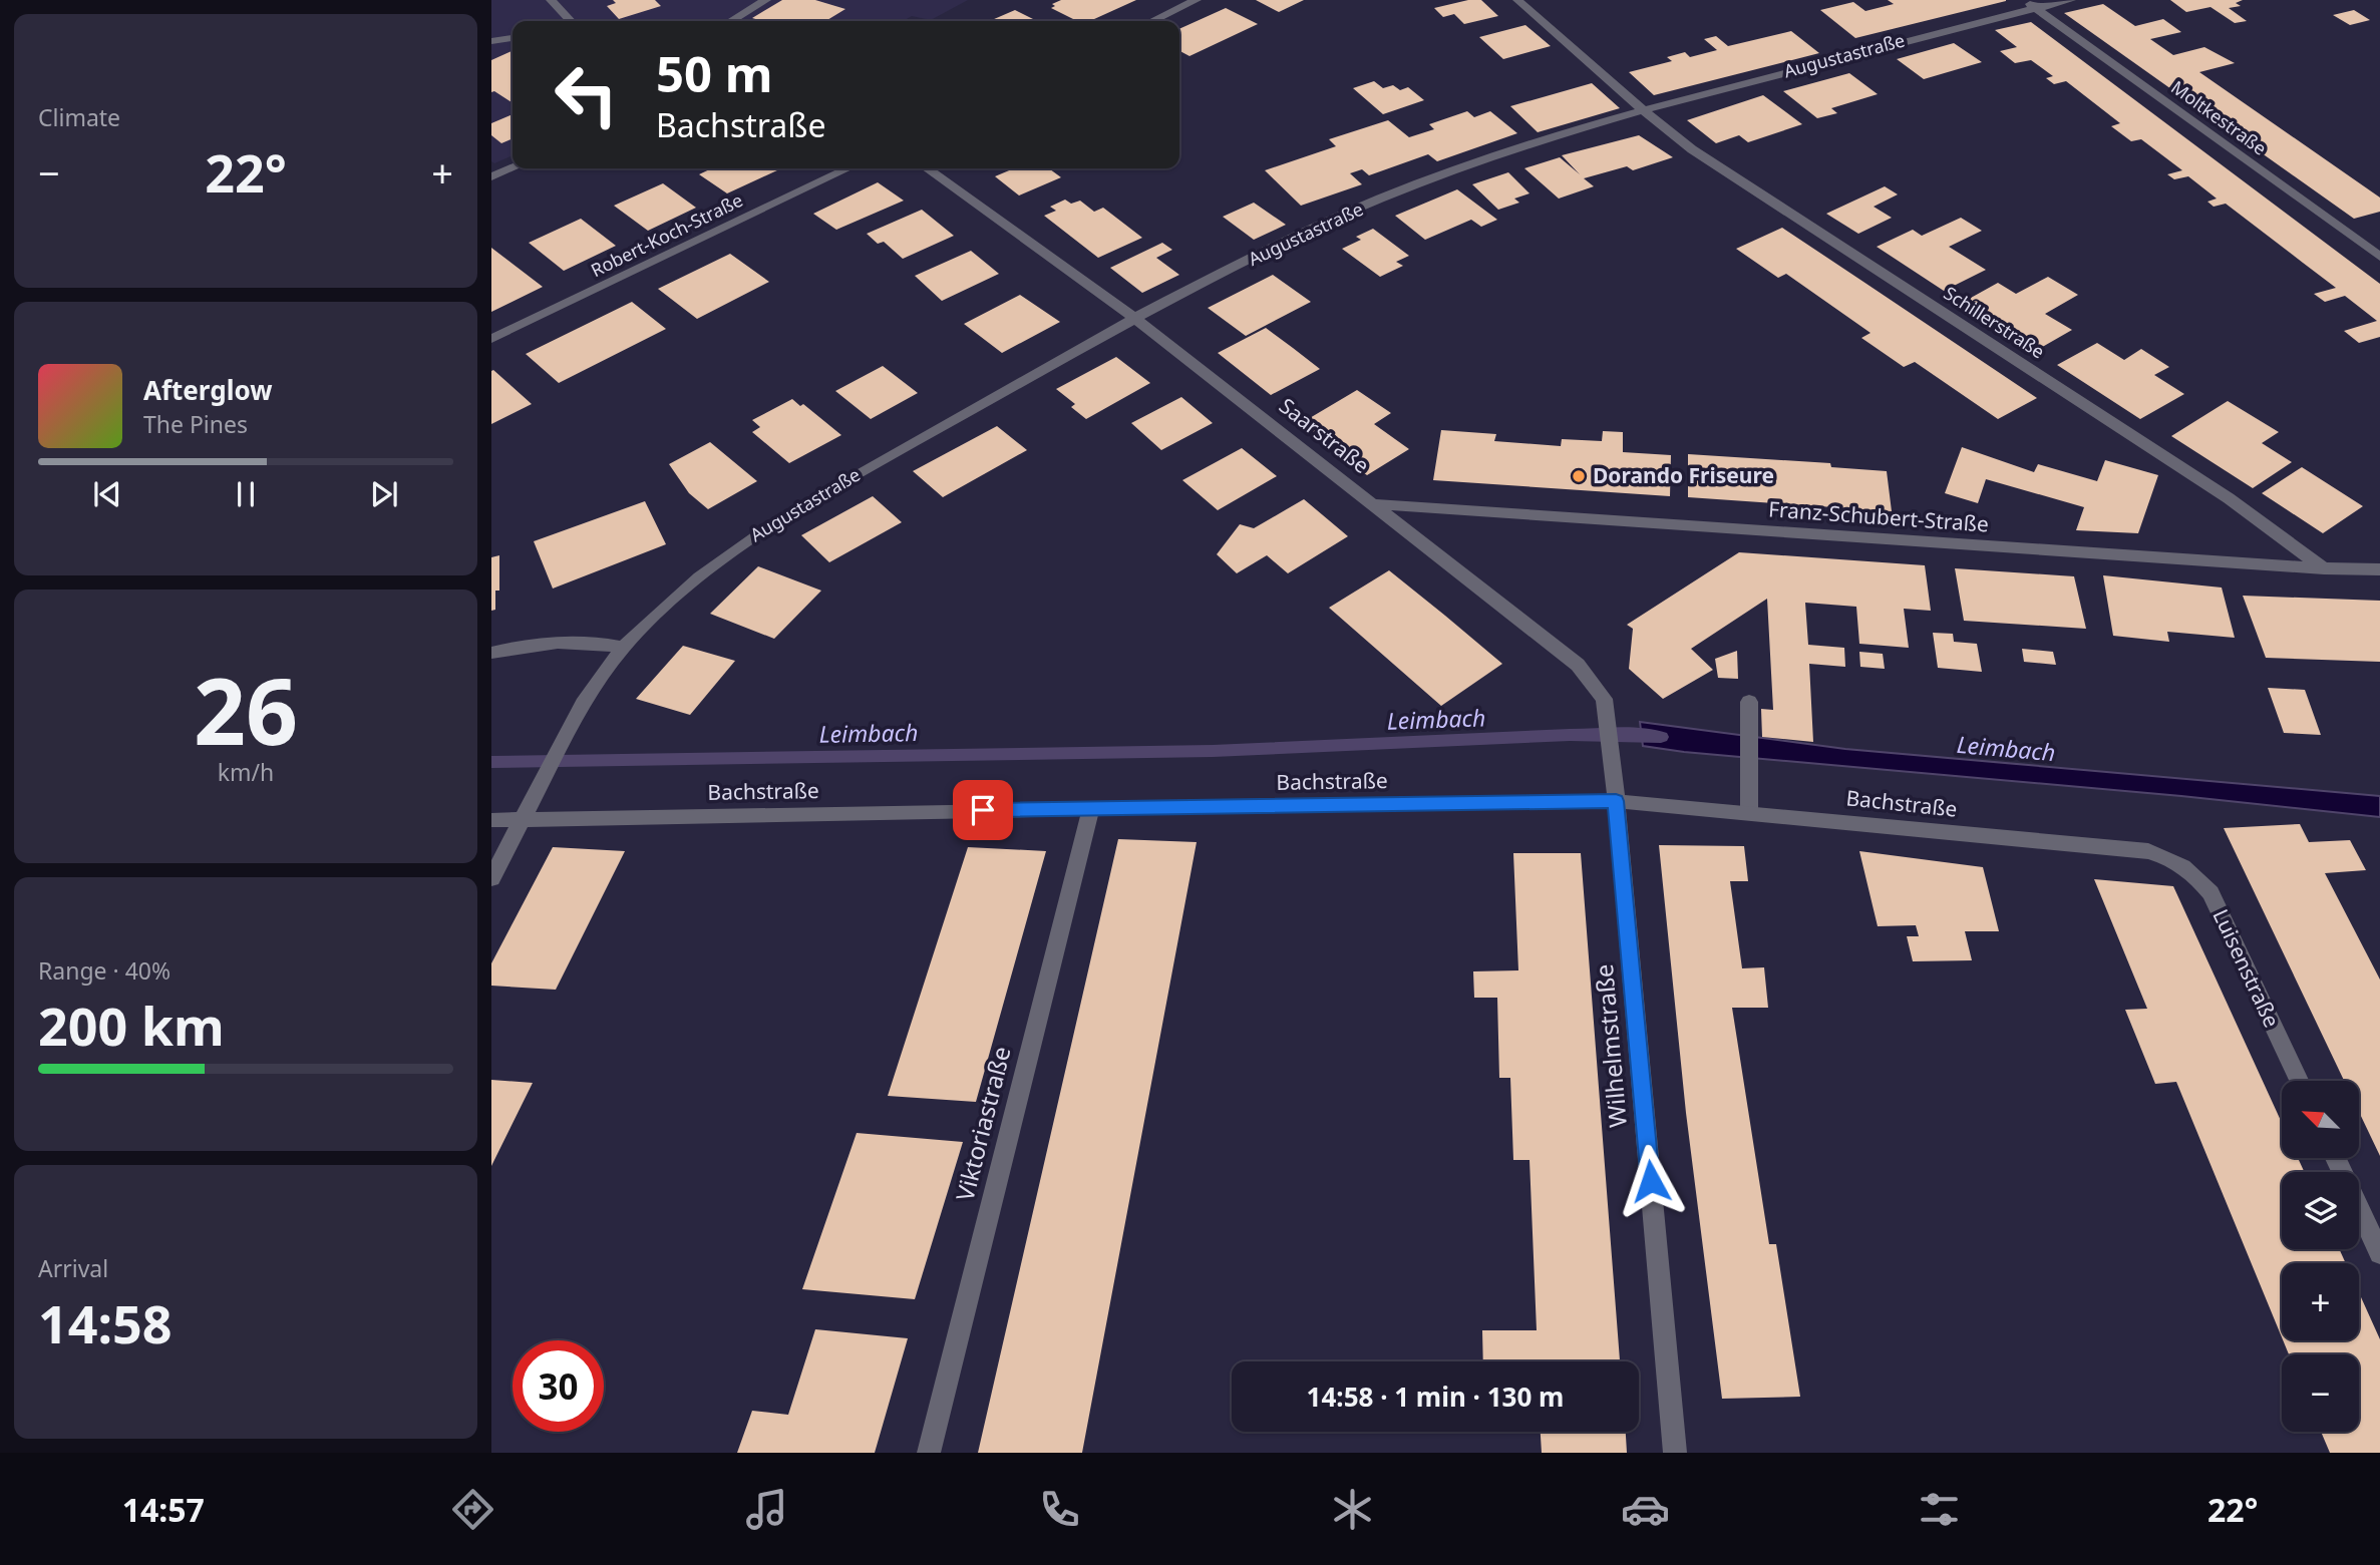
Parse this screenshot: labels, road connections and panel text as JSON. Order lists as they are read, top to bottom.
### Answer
{
  "streets": {
    "street": [
      "Augustastraße",
      "Moltkestraße",
      "Robert-Koch-Straße",
      "Schillerstraße",
      "Saarstraße",
      "Franz-Schubert-Straße",
      "Bachstraße",
      "Luisenstraße",
      "Wilhelmstraße",
      "Viktoriastraße"
    ]
  },
  "crossings": [
    ["Augustastraße", "Moltkestraße"],
    ["Augustastraße", "Schillerstraße"],
    ["Augustastraße", "Saarstraße"],
    ["Augustastraße", "Bachstraße"],
    ["Schillerstraße", "Franz-Schubert-Straße"],
    ["Saarstraße", "Franz-Schubert-Straße"],
    ["Saarstraße", "Bachstraße"],
    ["Saarstraße", "Wilhelmstraße"],
    ["Bachstraße", "Luisenstraße"],
    ["Bachstraße", "Wilhelmstraße"],
    ["Bachstraße", "Viktoriastraße"]
  ],
  "water": ["Leimbach"],
  "places": ["Dorando Friseure"],
  "north": "top left",
  "page": {
    "tile": [
      "Climate",
      ["26", "km/h"],
      ["Range · 40%", "200 km"],
      ["Arrival", "14:58"]
    ],
    "turn": ["50 m", "Bachstraße"],
    "heat": ["−", "22°", "+"],
    "song": ["Afterglow", "The Pines"],
    "map_buttons": ["+", "−"],
    "limit": "30",
    "trip": "14:58 · 1 min · 130 m",
    "tabs": ["14:57", "22°"]
  }
}
